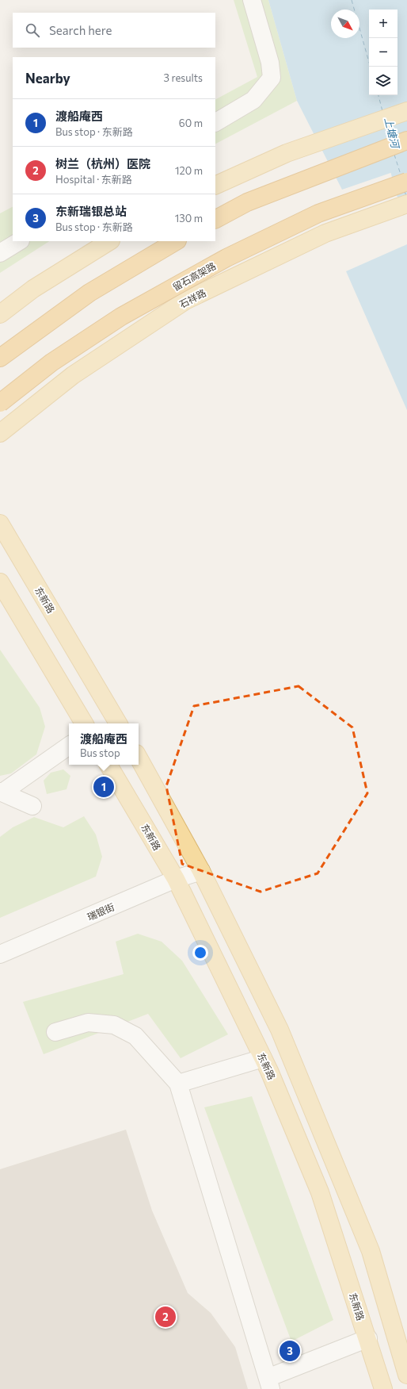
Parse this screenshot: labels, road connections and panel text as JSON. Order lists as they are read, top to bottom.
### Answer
{
  "streets": {
    "highway": ["留石高架路"],
    "main road": ["石祥路", "东新路"],
    "street": ["瑞银街"]
  },
  "crossings": [
    ["东新路", "瑞银街"]
  ],
  "water": ["上塘河"],
  "north": "bottom right",
  "page": {
    "map_buttons": ["+", "−"],
    "search": "Search here",
    "heading": ["Nearby", "3 results"],
    "list": [
      {
        "mark": "1",
        "name": "渡船庵西",
        "note": "Bus stop · 东新路",
        "value": "60 m"
      },
      {
        "mark": "2",
        "name": "树兰（杭州）医院",
        "note": "Hospital · 东新路",
        "value": "120 m"
      },
      {
        "mark": "3",
        "name": "东新瑞银总站",
        "note": "Bus stop · 东新路",
        "value": "130 m"
      }
    ],
    "popup": ["渡船庵西", "Bus stop"],
    "pins": ["1", "2", "3"]
  }
}
